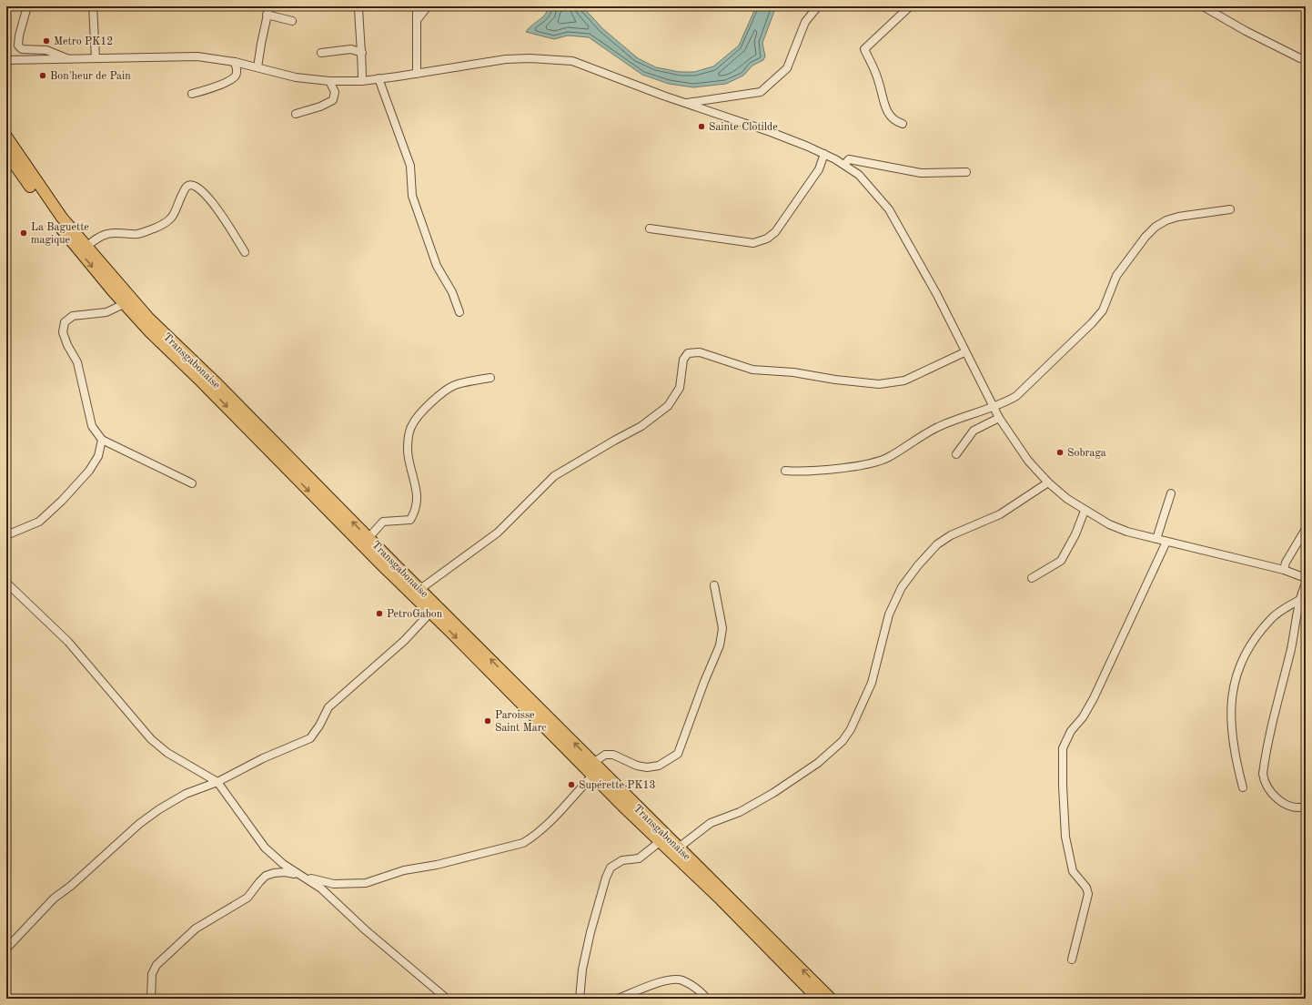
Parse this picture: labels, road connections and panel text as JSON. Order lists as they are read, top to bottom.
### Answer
{
  "streets": {
    "highway": ["Transgabonaise"]
  },
  "places": [
    "Metro PK12",
    "Bon'heur de Pain",
    "Sainte Clotilde",
    "La Baguette magique",
    "Sobraga",
    "PetroGabon",
    "Paroisse Saint Marc",
    "Supérette PK13"
  ]
}
